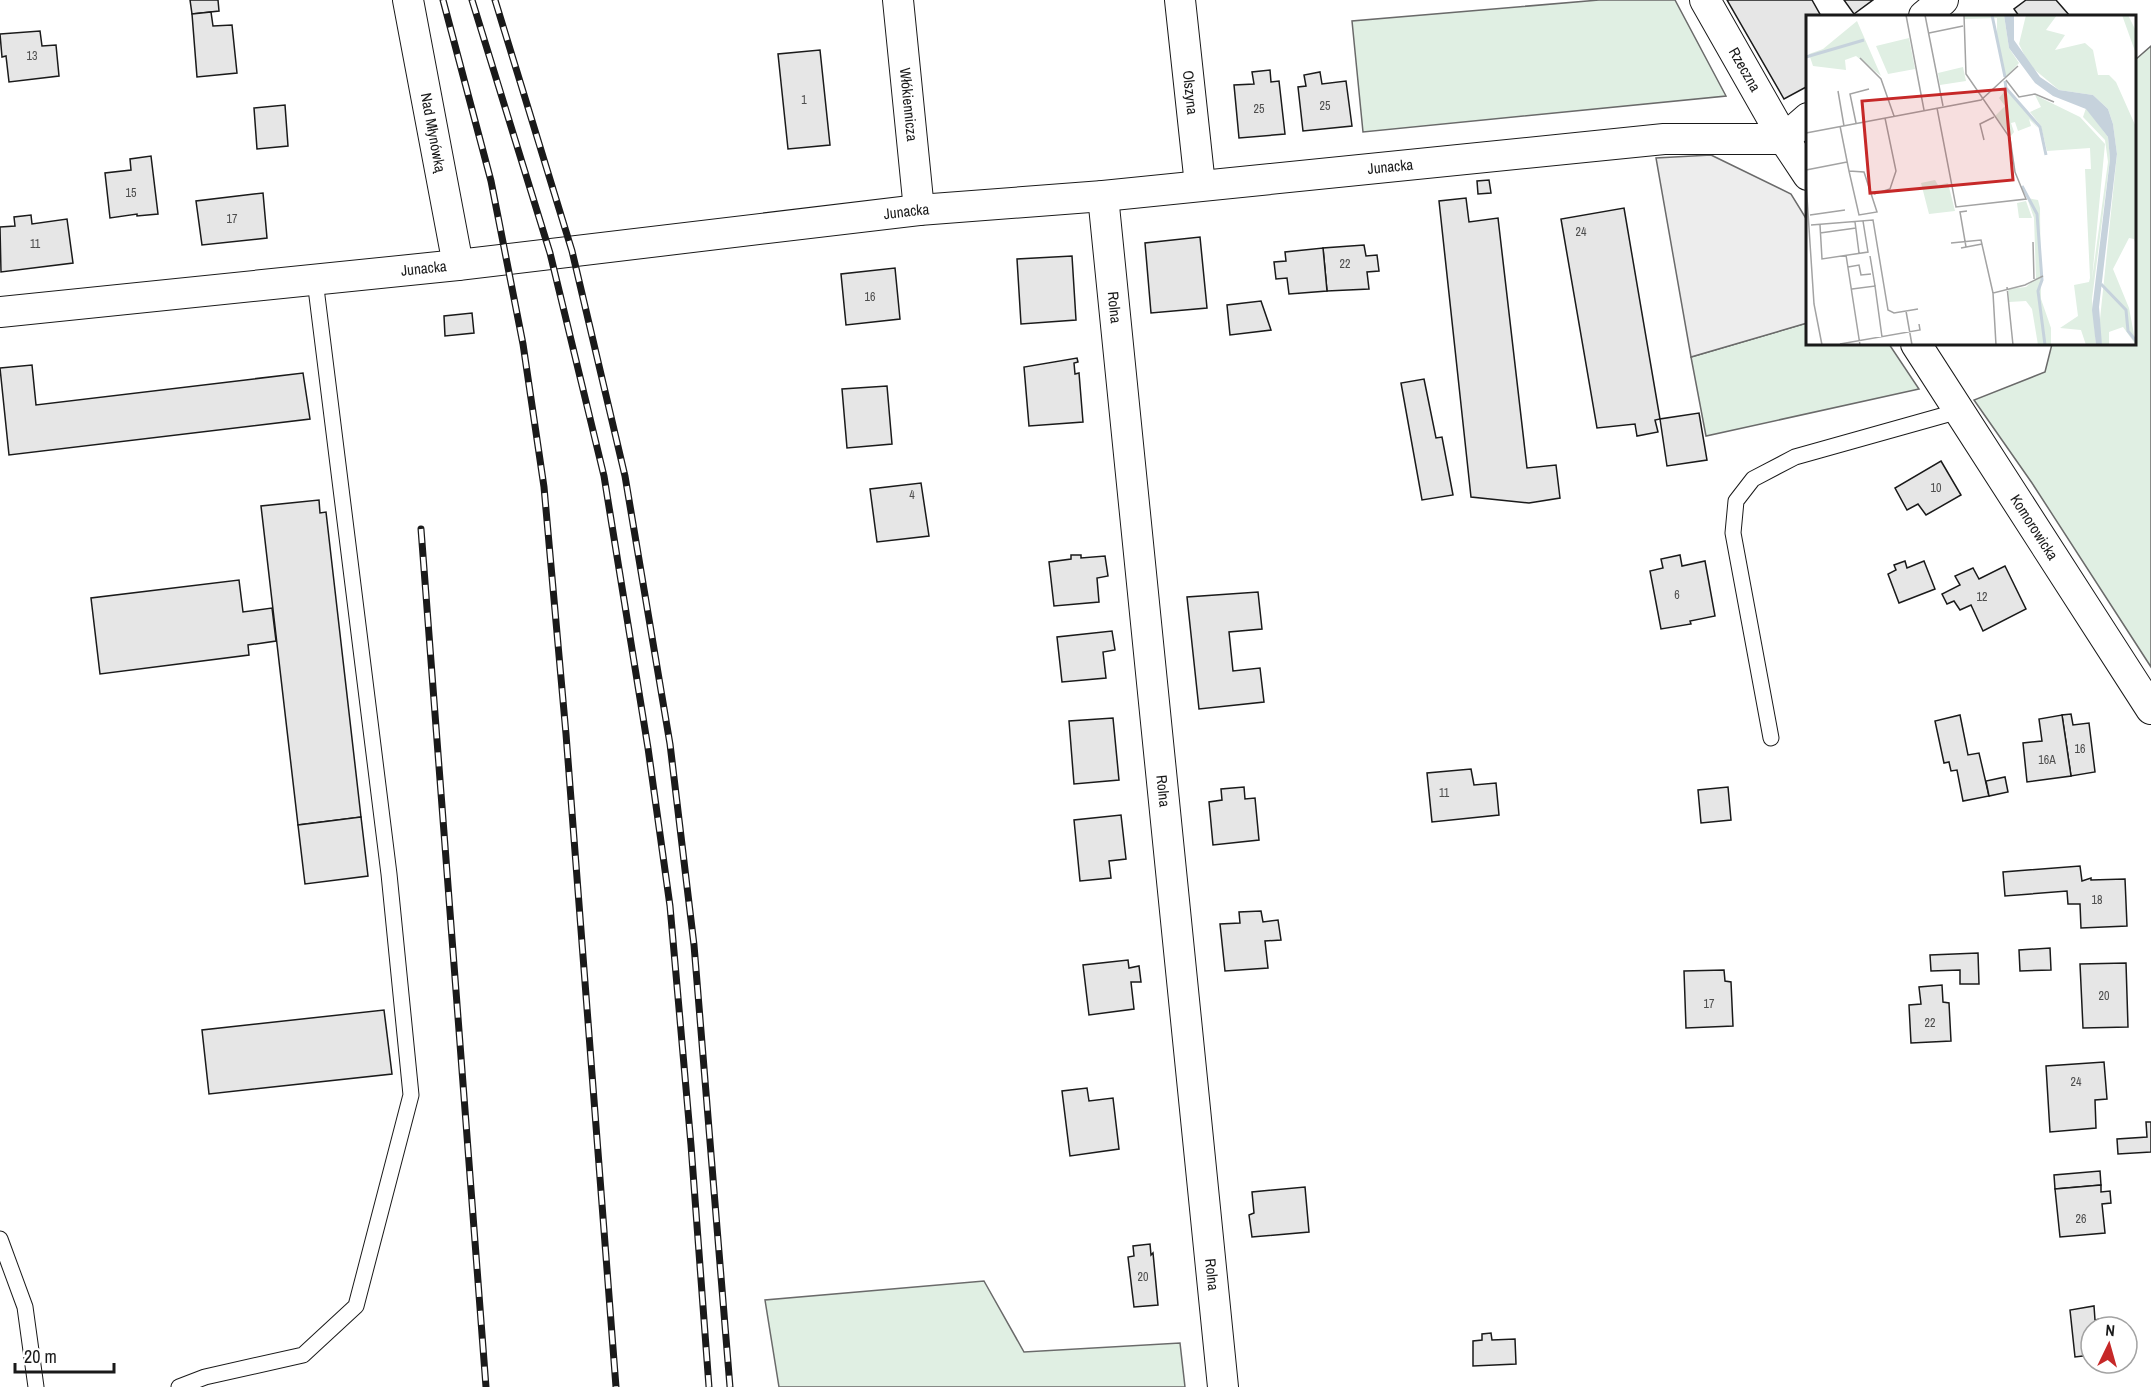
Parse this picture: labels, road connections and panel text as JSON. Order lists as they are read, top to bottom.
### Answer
{
  "streets": {
    "street": [
      "Rzeczna",
      "Olszyna",
      "Włókiennicza",
      "Nad Młynówką",
      "Junacka",
      "Rolna",
      "Komorowicka"
    ]
  },
  "crossings": [
    ["Rzeczna", "Junacka"],
    ["Olszyna", "Junacka"],
    ["Włókiennicza", "Junacka"],
    ["Nad Młynówką", "Junacka"],
    ["Junacka", "Rolna"]
  ],
  "house_numbers": [
    "13",
    "1",
    "25",
    "25",
    "15",
    "17",
    "24",
    "11",
    "22",
    "16",
    "10",
    "4",
    "6",
    "12",
    "16",
    "16A",
    "11",
    "18",
    "20",
    "17",
    "22",
    "24",
    "26",
    "20"
  ],
  "scale_bar": "20 m",
  "north": "top"
}
